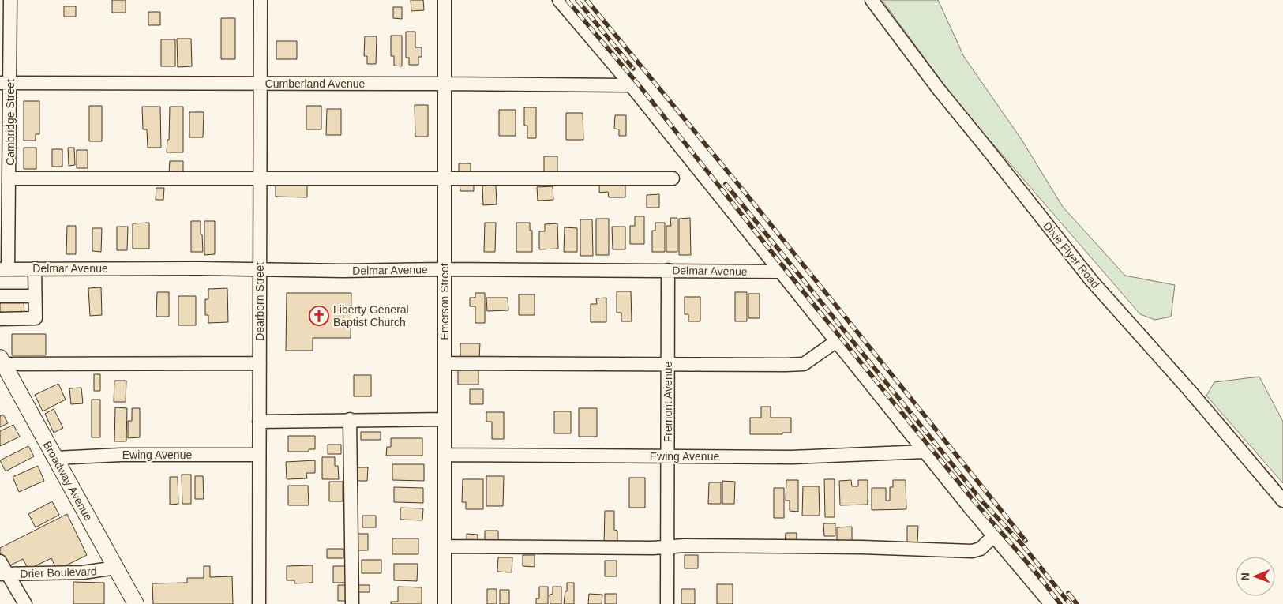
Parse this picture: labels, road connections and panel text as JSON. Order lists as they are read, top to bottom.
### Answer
{
  "streets": {
    "main road": ["Broadway Avenue"],
    "street": [
      "Cumberland Avenue",
      "Cambridge Street",
      "Dixie Flyer Road",
      "Delmar Avenue",
      "Dearborn Street",
      "Emerson Street",
      "Fremont Avenue",
      "Ewing Avenue",
      "Drier Boulevard"
    ]
  },
  "crossings": [
    ["Cumberland Avenue", "Cambridge Street"],
    ["Cumberland Avenue", "Dearborn Street"],
    ["Cumberland Avenue", "Emerson Street"],
    ["Cambridge Street", "Delmar Avenue"],
    ["Delmar Avenue", "Dearborn Street"],
    ["Delmar Avenue", "Emerson Street"],
    ["Delmar Avenue", "Fremont Avenue"],
    ["Dearborn Street", "Ewing Avenue"],
    ["Emerson Street", "Ewing Avenue"],
    ["Fremont Avenue", "Ewing Avenue"],
    ["Ewing Avenue", "Broadway Avenue"],
    ["Broadway Avenue", "Drier Boulevard"]
  ],
  "places": {
    "church": ["Liberty General Baptist Church"]
  },
  "north": "left"
}
